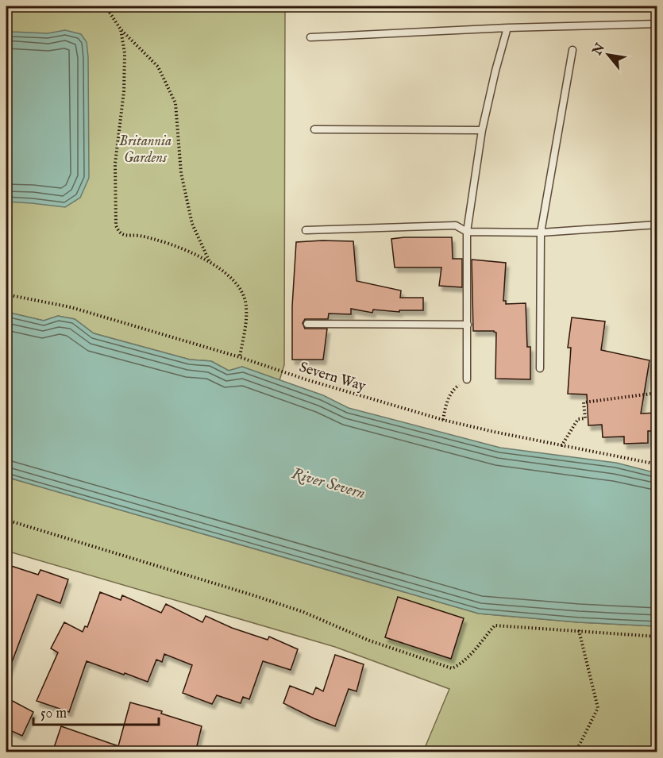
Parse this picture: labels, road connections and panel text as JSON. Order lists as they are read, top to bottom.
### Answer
{
  "streets": {
    "path": ["Severn Way"]
  },
  "water": ["River Severn"],
  "parks": ["Britannia Gardens"],
  "scale_bar": "50 m",
  "north": "top left"
}
